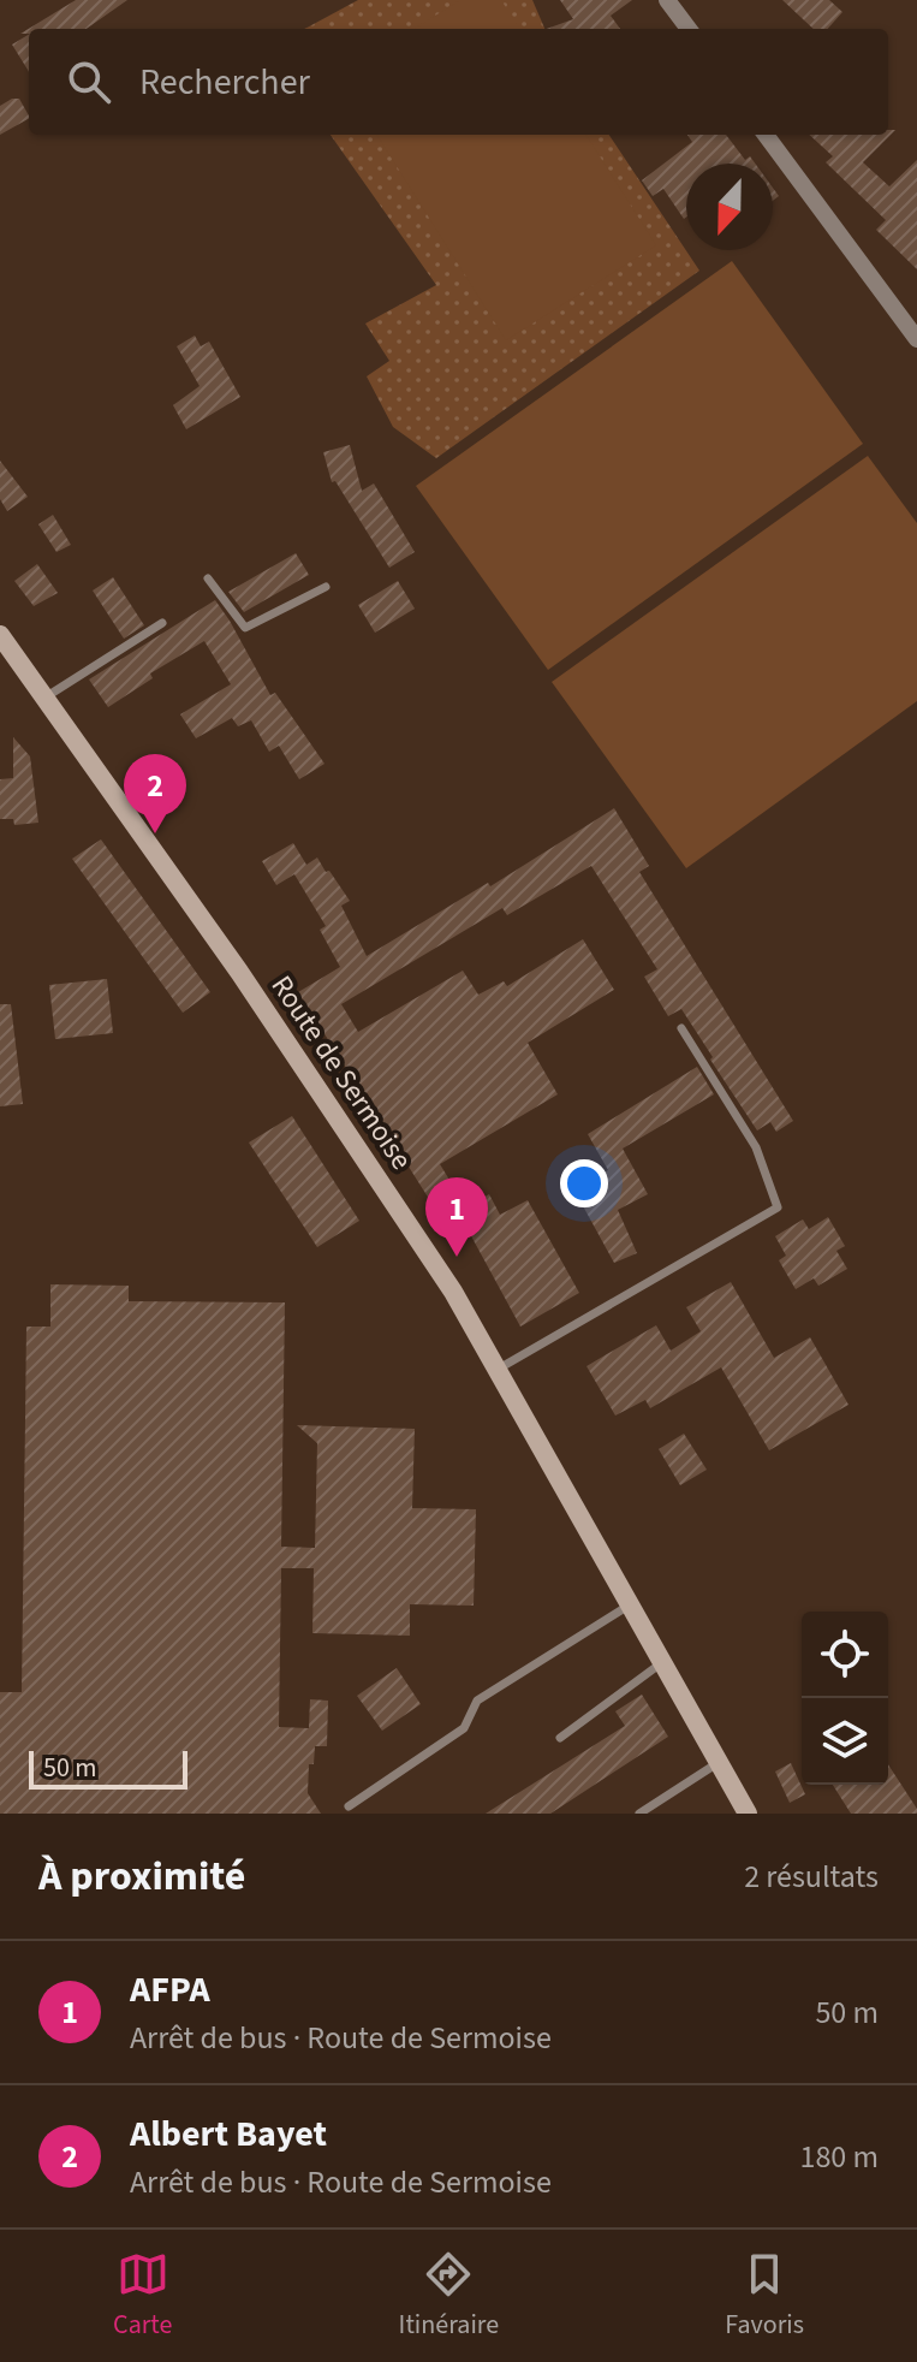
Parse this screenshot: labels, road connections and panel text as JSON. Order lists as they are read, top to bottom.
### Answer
{
  "streets": {
    "main road": ["Route de Sermoise"]
  },
  "scale_bar": "50 m",
  "north": "bottom",
  "page": {
    "search": "Rechercher",
    "pins": ["2", "1"],
    "scale": "50 m",
    "heading": ["À proximité", "2 résultats"],
    "list": [
      {
        "mark": "1",
        "name": "AFPA",
        "note": "Arrêt de bus · Route de Sermoise",
        "value": "50 m"
      },
      {
        "mark": "2",
        "name": "Albert Bayet",
        "note": "Arrêt de bus · Route de Sermoise",
        "value": "180 m"
      }
    ],
    "nav": ["Carte", "Itinéraire", "Favoris"]
  }
}
